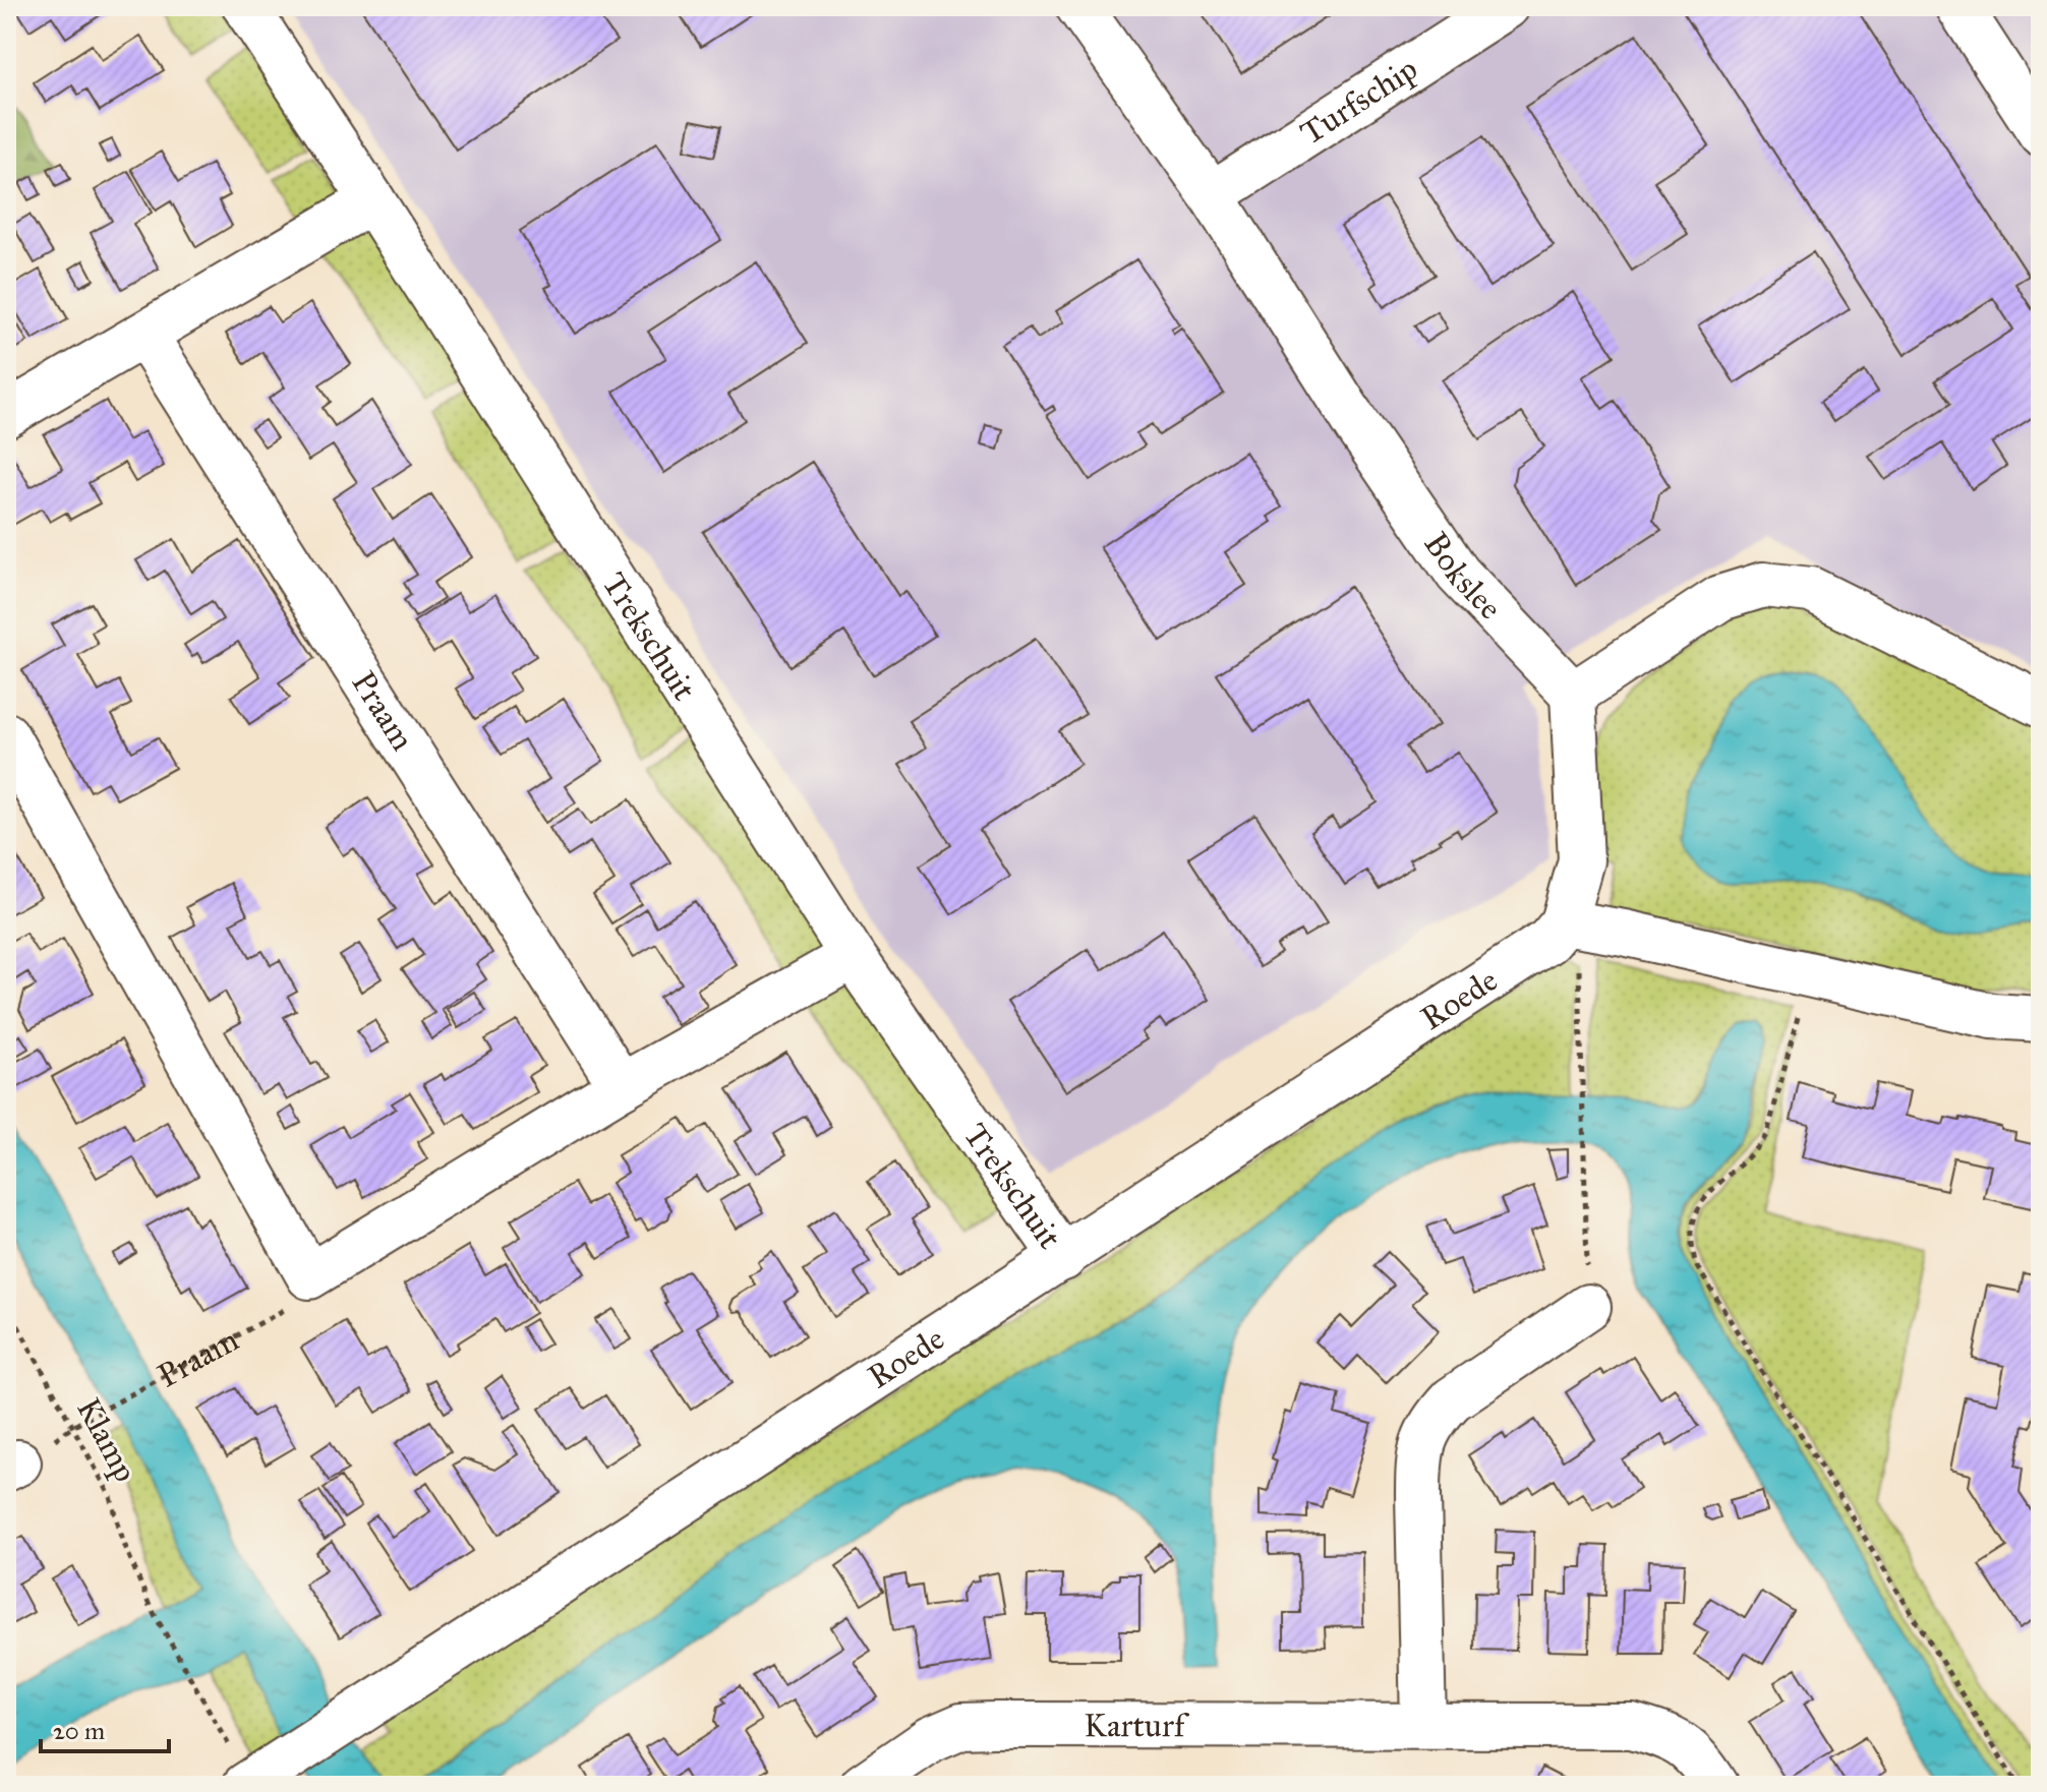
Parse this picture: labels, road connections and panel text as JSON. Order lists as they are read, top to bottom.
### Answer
{
  "streets": {
    "street": [
      "Turfschip",
      "Bokslee",
      "Trekschuit",
      "Praam",
      "Roede",
      "Karturf"
    ],
    "path": ["Klamp"]
  },
  "crossings": [
    ["Turfschip", "Bokslee"],
    ["Trekschuit", "Roede"],
    ["Praam", "Klamp"],
    ["Roede", "Klamp"]
  ],
  "scale_bar": "20 m"
}
